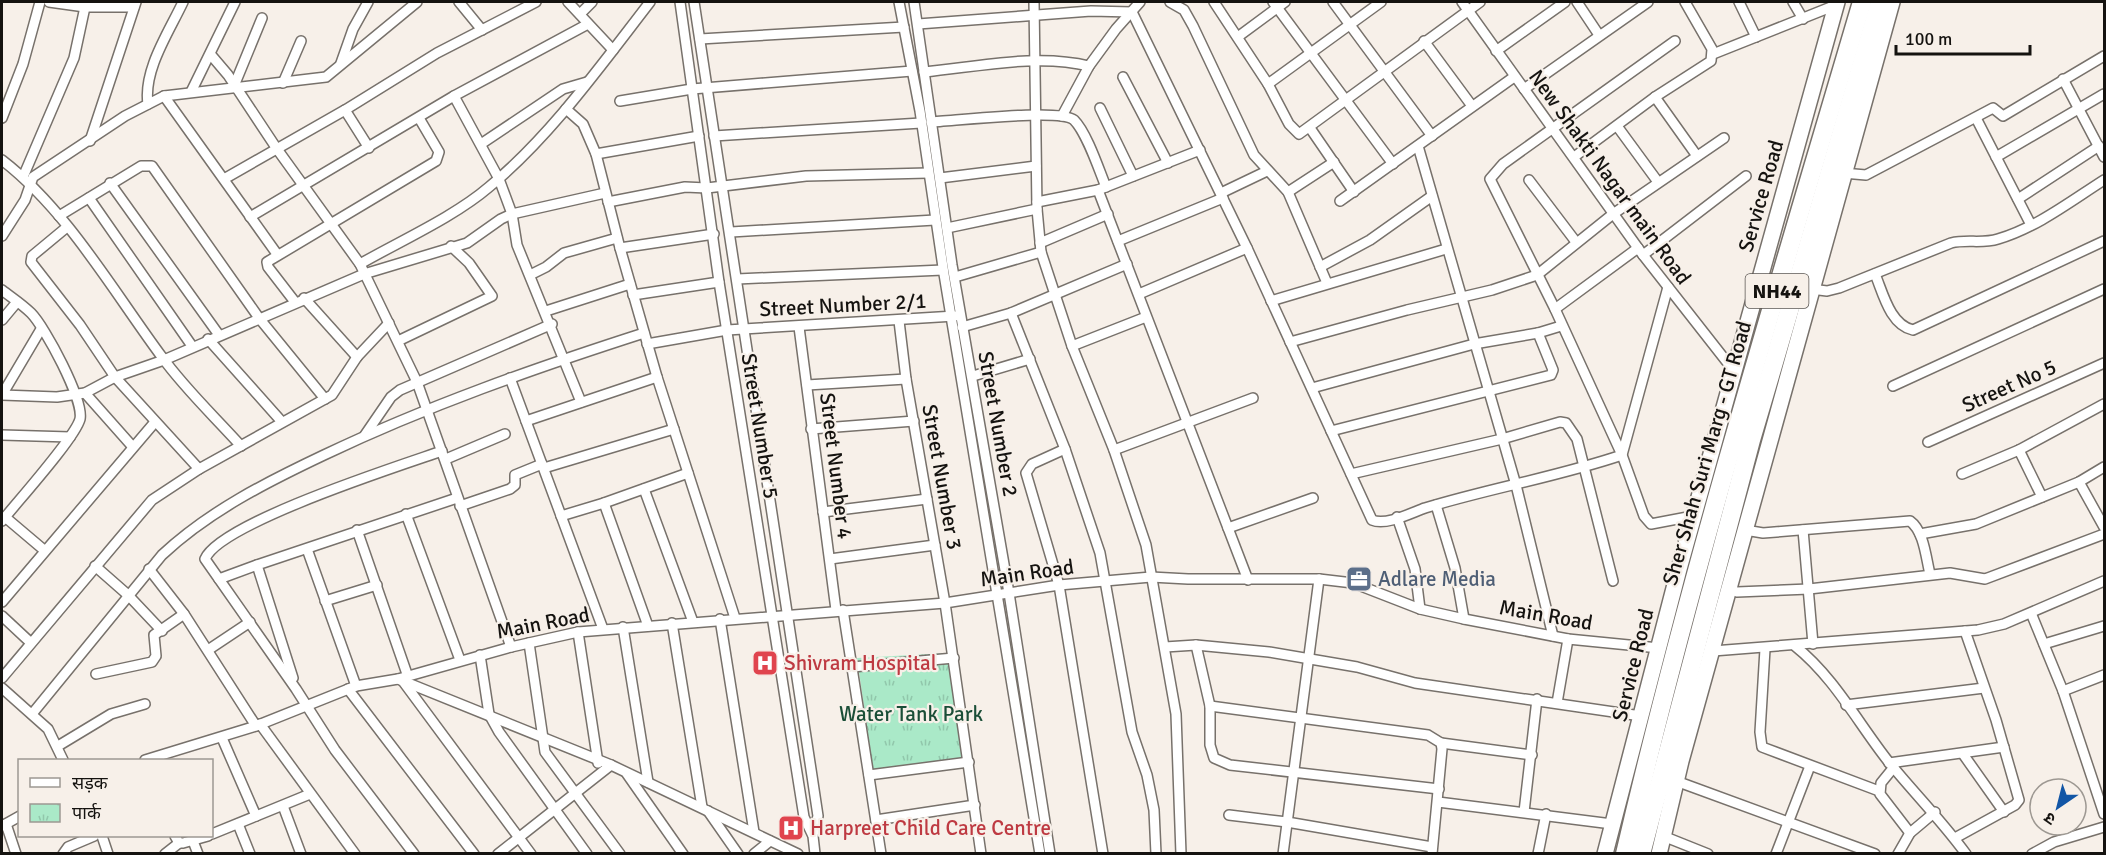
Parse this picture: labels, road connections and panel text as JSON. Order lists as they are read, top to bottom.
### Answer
{
  "streets": {
    "highway": ["NH44", "Sher Shah Suri Marg - GT Road"],
    "main road": ["Service Road"],
    "street": [
      "New Shakti Nagar main Road",
      "Street Number 2/1",
      "Street No 5",
      "Street Number 2",
      "Street Number 5",
      "Street Number 4",
      "Street Number 3",
      "Main Road"
    ]
  },
  "crossings": [
    ["New Shakti Nagar main Road", "Service Road"],
    ["Service Road", "NH44"],
    ["Service Road", "Sher Shah Suri Marg - GT Road"],
    ["Service Road", "Main Road"],
    ["NH44", "Sher Shah Suri Marg - GT Road"],
    ["Street Number 2/1", "Street Number 2"],
    ["Street Number 2/1", "Street Number 5"],
    ["Street Number 2/1", "Street Number 4"],
    ["Street Number 2/1", "Street Number 3"],
    ["Street Number 2", "Main Road"],
    ["Street Number 5", "Main Road"],
    ["Street Number 4", "Main Road"],
    ["Street Number 3", "Main Road"]
  ],
  "parks": ["Water Tank Park"],
  "places": {
    "office": ["Adlare Media"],
    "hospital": ["Shivram Hospital", "Harpreet Child Care Centre"]
  },
  "legend": ["सड़क", "पार्क"],
  "scale_bar": "100 m",
  "north": "bottom left"
}
